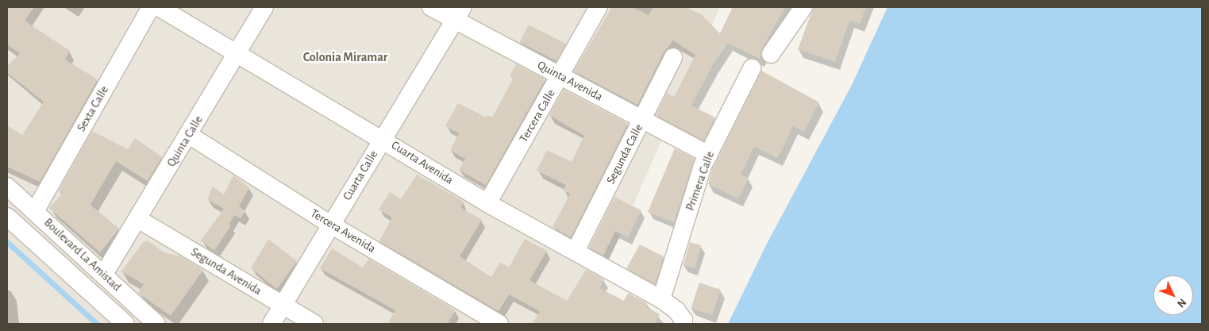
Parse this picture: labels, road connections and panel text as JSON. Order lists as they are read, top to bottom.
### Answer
{
  "streets": {
    "street": [
      "Quinta Avenida",
      "Sexta Calle",
      "Tercera Calle",
      "Quinta Calle",
      "Segunda Calle",
      "Cuarta Avenida",
      "Cuarta Calle",
      "Primera Calle",
      "Tercera Avenida",
      "Boulevard La Amistad",
      "Segunda Avenida"
    ]
  },
  "crossings": [
    ["Quinta Avenida", "Tercera Calle"],
    ["Quinta Avenida", "Segunda Calle"],
    ["Quinta Avenida", "Cuarta Calle"],
    ["Quinta Avenida", "Primera Calle"],
    ["Sexta Calle", "Boulevard La Amistad"],
    ["Tercera Calle", "Cuarta Avenida"],
    ["Quinta Calle", "Cuarta Avenida"],
    ["Quinta Calle", "Tercera Avenida"],
    ["Quinta Calle", "Boulevard La Amistad"],
    ["Quinta Calle", "Segunda Avenida"],
    ["Segunda Calle", "Cuarta Avenida"],
    ["Cuarta Avenida", "Cuarta Calle"],
    ["Cuarta Avenida", "Primera Calle"],
    ["Cuarta Calle", "Tercera Avenida"],
    ["Cuarta Calle", "Segunda Avenida"]
  ],
  "districts": ["Colonia Miramar"],
  "north": "bottom right"
}
